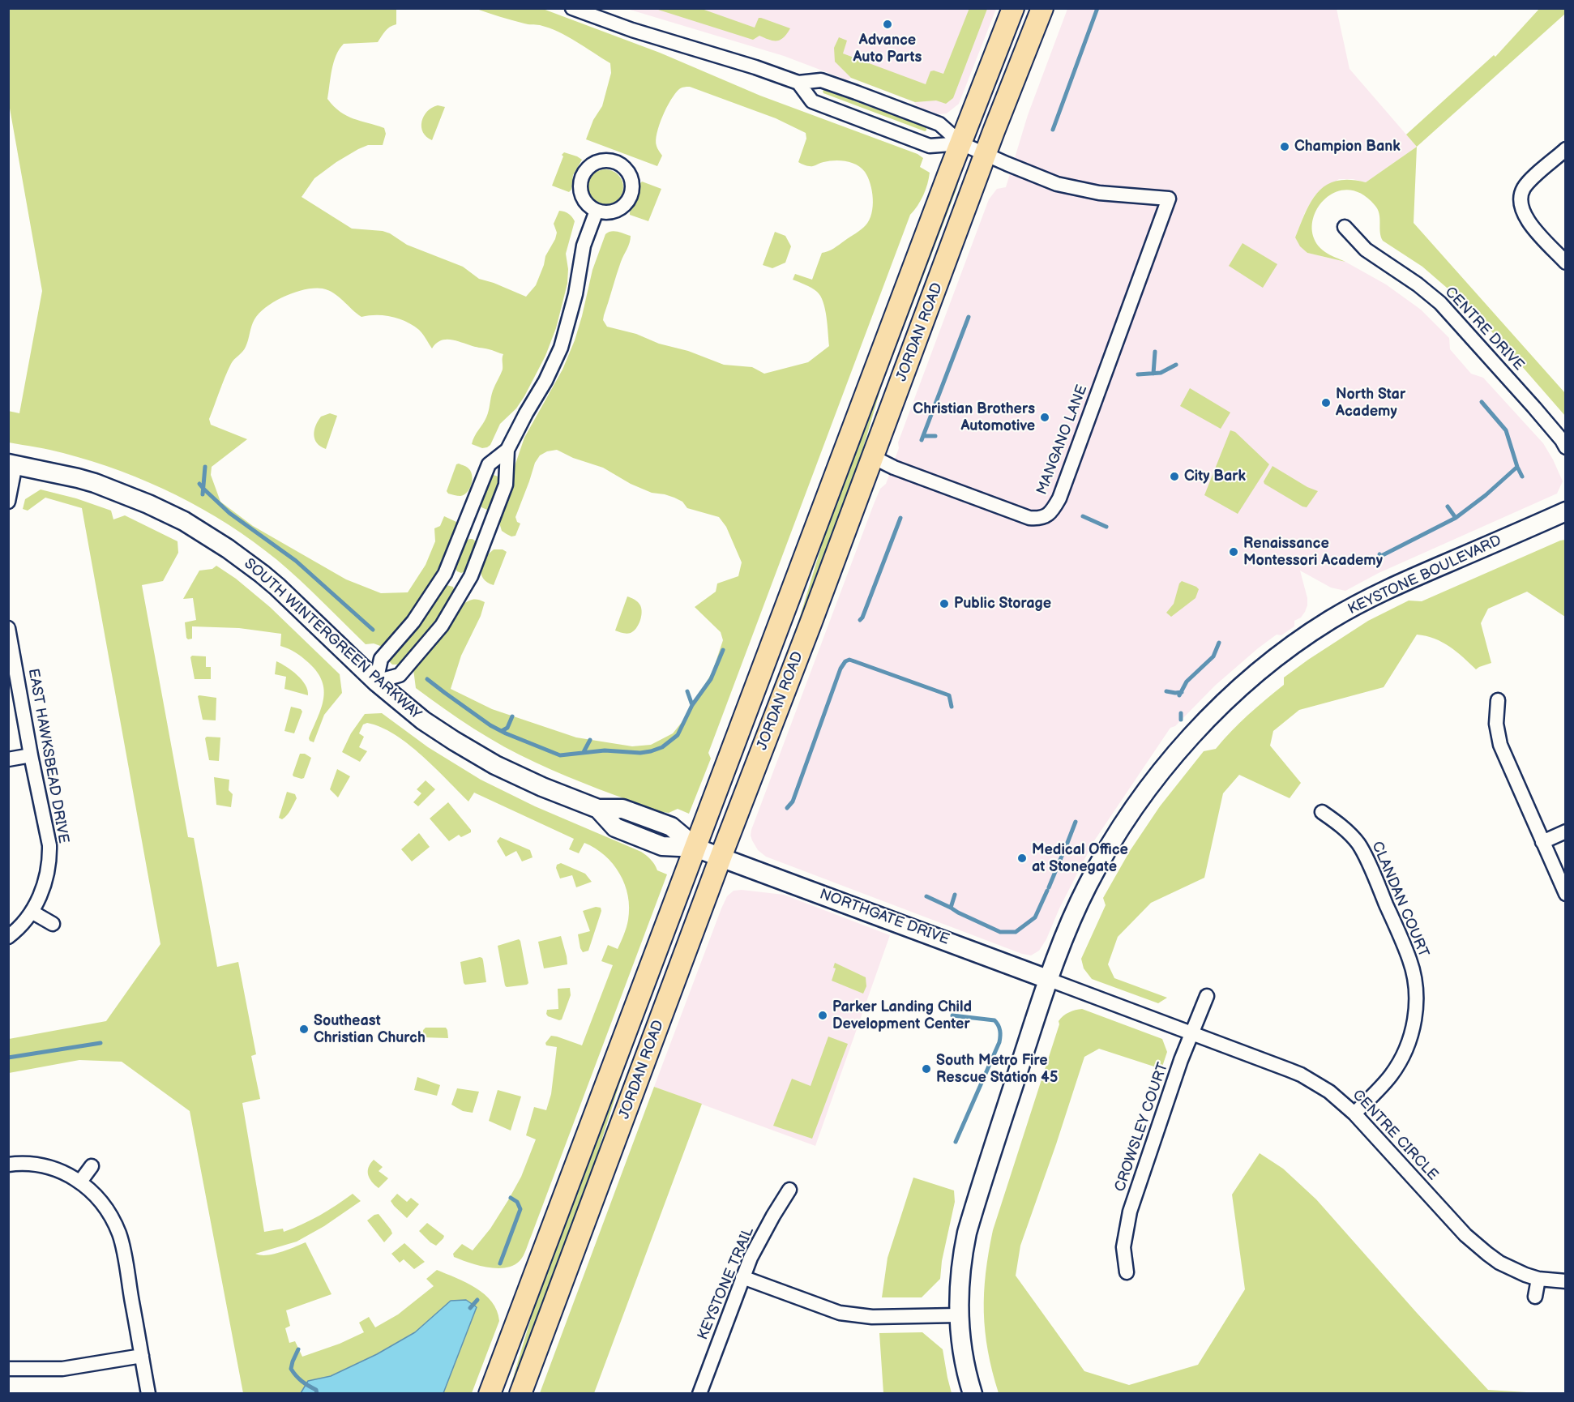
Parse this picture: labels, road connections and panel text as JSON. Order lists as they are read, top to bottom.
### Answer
{
  "streets": {
    "main road": ["JORDAN ROAD"],
    "street": [
      "CENTRE DRIVE",
      "MANGANO LANE",
      "KEYSTONE BOULEVARD",
      "SOUTH WINTERGREEN PARKWAY",
      "EAST HAWKSBEAD DRIVE",
      "CLANDAN COURT",
      "NORTHGATE DRIVE",
      "CROWSLEY COURT",
      "CENTRE CIRCLE",
      "KEYSTONE TRAIL"
    ]
  },
  "crossings": [
    ["JORDAN ROAD", "MANGANO LANE"],
    ["JORDAN ROAD", "SOUTH WINTERGREEN PARKWAY"],
    ["JORDAN ROAD", "NORTHGATE DRIVE"],
    ["KEYSTONE BOULEVARD", "NORTHGATE DRIVE"],
    ["KEYSTONE BOULEVARD", "CENTRE CIRCLE"],
    ["SOUTH WINTERGREEN PARKWAY", "NORTHGATE DRIVE"],
    ["CLANDAN COURT", "CENTRE CIRCLE"],
    ["NORTHGATE DRIVE", "CENTRE CIRCLE"],
    ["CROWSLEY COURT", "CENTRE CIRCLE"]
  ],
  "places": [
    "Advance Auto Parts",
    "Champion Bank",
    "North Star Academy",
    "Christian Brothers Automotive",
    "City Bark",
    "Renaissance Montessori Academy",
    "Public Storage",
    "Medical Office at Stonegate",
    "Parker Landing Child Development Center",
    "Southeast Christian Church",
    "South Metro Fire Rescue Station 45"
  ]
}
